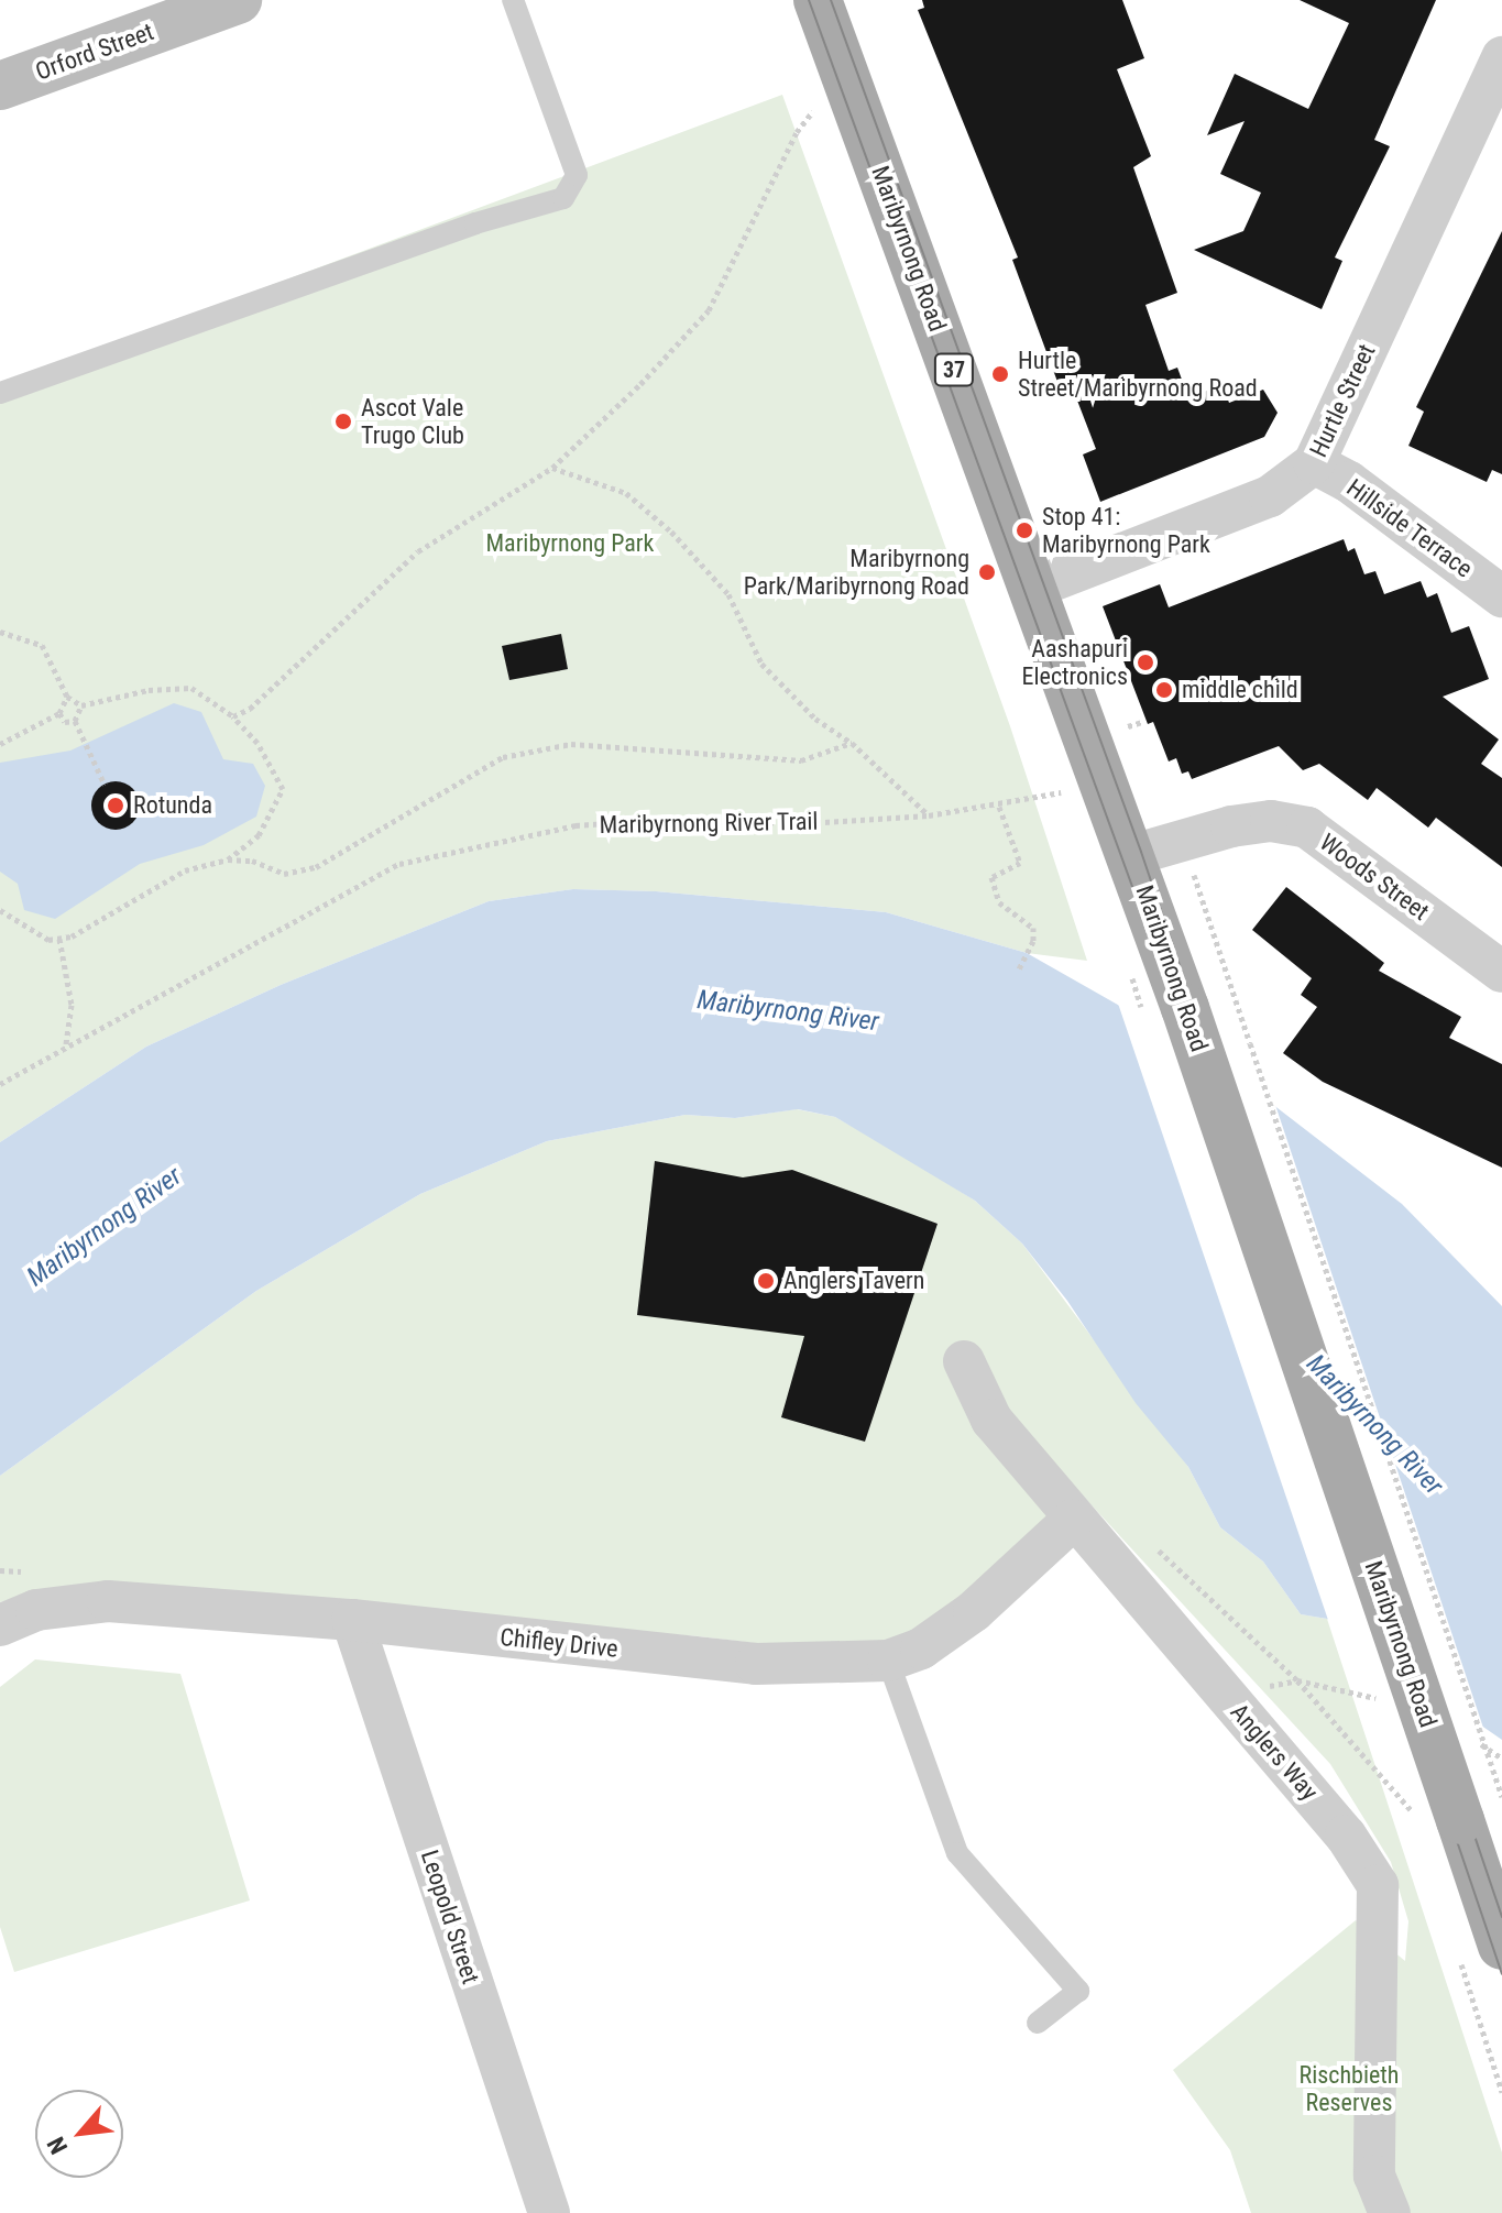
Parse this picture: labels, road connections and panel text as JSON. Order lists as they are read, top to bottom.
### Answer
{
  "streets": {
    "main road": ["Orford Street", "Maribyrnong Road", "37"],
    "street": [
      "Hurtle Street",
      "Hillside Terrace",
      "Woods Street",
      "Chifley Drive",
      "Anglers Way",
      "Leopold Street"
    ],
    "path": ["Maribyrnong River Trail"]
  },
  "crossings": [
    ["Maribyrnong Road", "Hurtle Street"],
    ["Maribyrnong Road", "Woods Street"],
    ["Hurtle Street", "Hillside Terrace"],
    ["Chifley Drive", "Anglers Way"],
    ["Chifley Drive", "Leopold Street"]
  ],
  "water": ["Maribyrnong River"],
  "parks": ["Maribyrnong Park", "Rischbieth Reserves"],
  "places": [
    "Hurtle Street/Maribyrnong Road",
    "Ascot Vale Trugo Club",
    "Stop 41: Maribyrnong Park",
    "Maribyrnong Park/Maribyrnong Road",
    "Aashapuri Electronics",
    "middle child",
    "Rotunda",
    "Anglers Tavern"
  ],
  "north": "bottom left"
}
